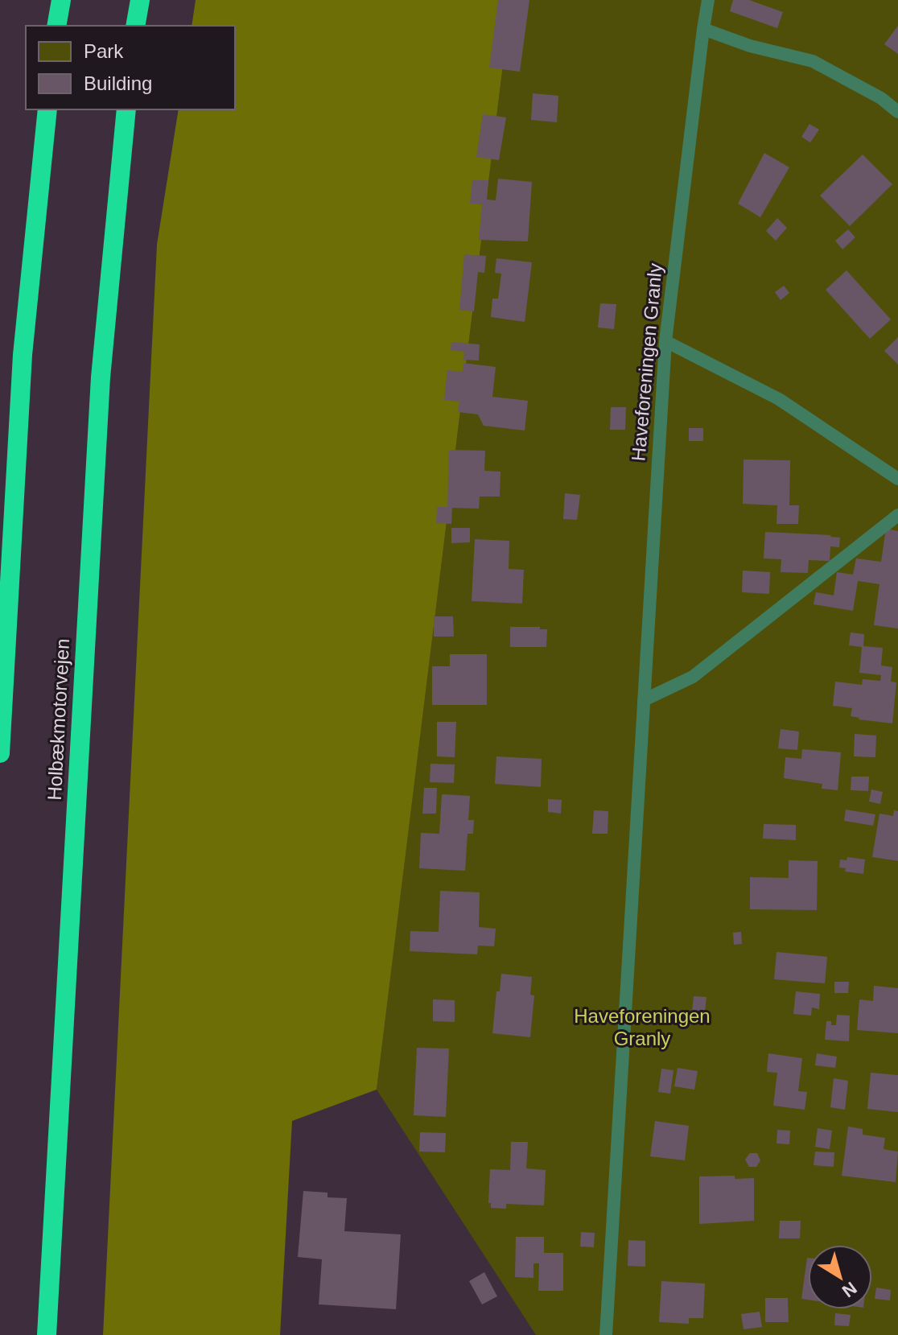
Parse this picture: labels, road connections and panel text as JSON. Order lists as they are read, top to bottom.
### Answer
{
  "streets": {
    "highway": ["Holbækmotorvejen"],
    "lane": ["Haveforeningen Granly"]
  },
  "parks": ["Haveforeningen Granly"],
  "legend": ["Park", "Building"],
  "north": "bottom right"
}
